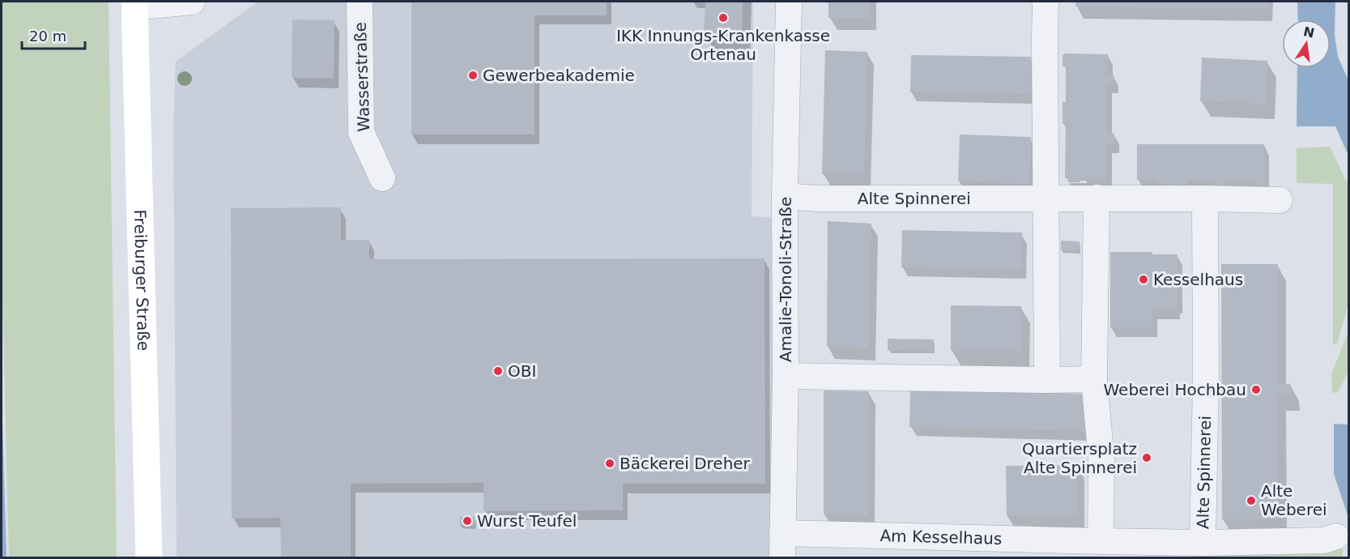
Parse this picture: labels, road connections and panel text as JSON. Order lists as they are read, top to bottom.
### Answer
{
  "streets": {
    "main road": ["Freiburger Straße"],
    "street": [
      "Wasserstraße",
      "Alte Spinnerei",
      "Amalie-Tonoli-Straße",
      "Am Kesselhaus"
    ]
  },
  "crossings": [
    ["Alte Spinnerei", "Amalie-Tonoli-Straße"],
    ["Alte Spinnerei", "Am Kesselhaus"],
    ["Amalie-Tonoli-Straße", "Am Kesselhaus"]
  ],
  "places": [
    "IKK Innungs-Krankenkasse Ortenau",
    "Gewerbeakademie",
    "Kesselhaus",
    "OBI",
    "Weberei Hochbau",
    "Quartiersplatz Alte Spinnerei",
    "Bäckerei Dreher",
    "Alte Weberei",
    "Wurst Teufel"
  ],
  "scale_bar": "20 m",
  "north": "top"
}
